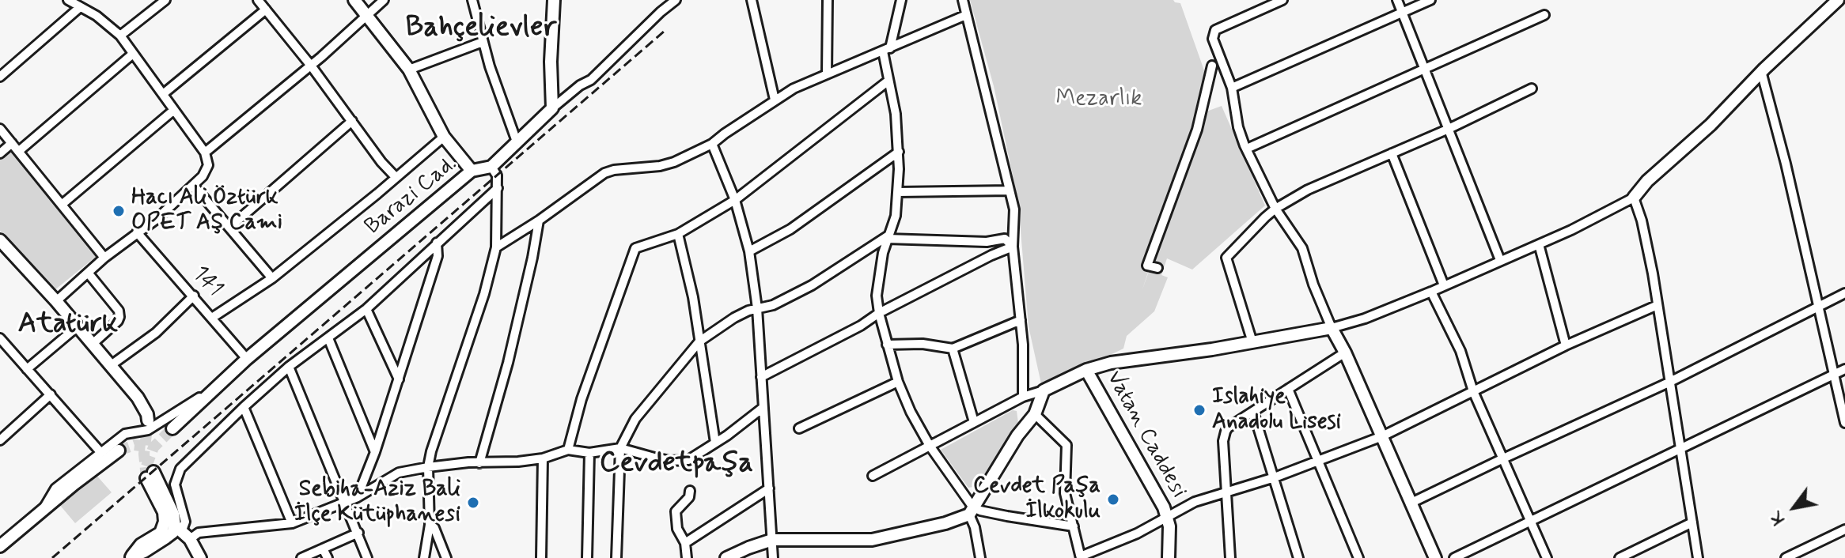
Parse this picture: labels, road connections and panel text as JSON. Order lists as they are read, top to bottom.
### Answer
{
  "streets": {
    "street": ["Barazi Cad.", "141", "Vatan Caddesi"]
  },
  "crossings": [
    ["Barazi Cad.", "141"]
  ],
  "districts": ["Bahçelievler", "Atatürk", "Cevdetpaşa"],
  "parks": ["Mezarlık"],
  "places": [
    "Hacı Ali Öztürk OPET AŞ Cami",
    "Islahiye Anadolu Lisesi",
    "Cevdet Paşa İlkokulu",
    "Sebiha-Aziz Bali İlçe Kütüphanesi"
  ],
  "north": "bottom left"
}
